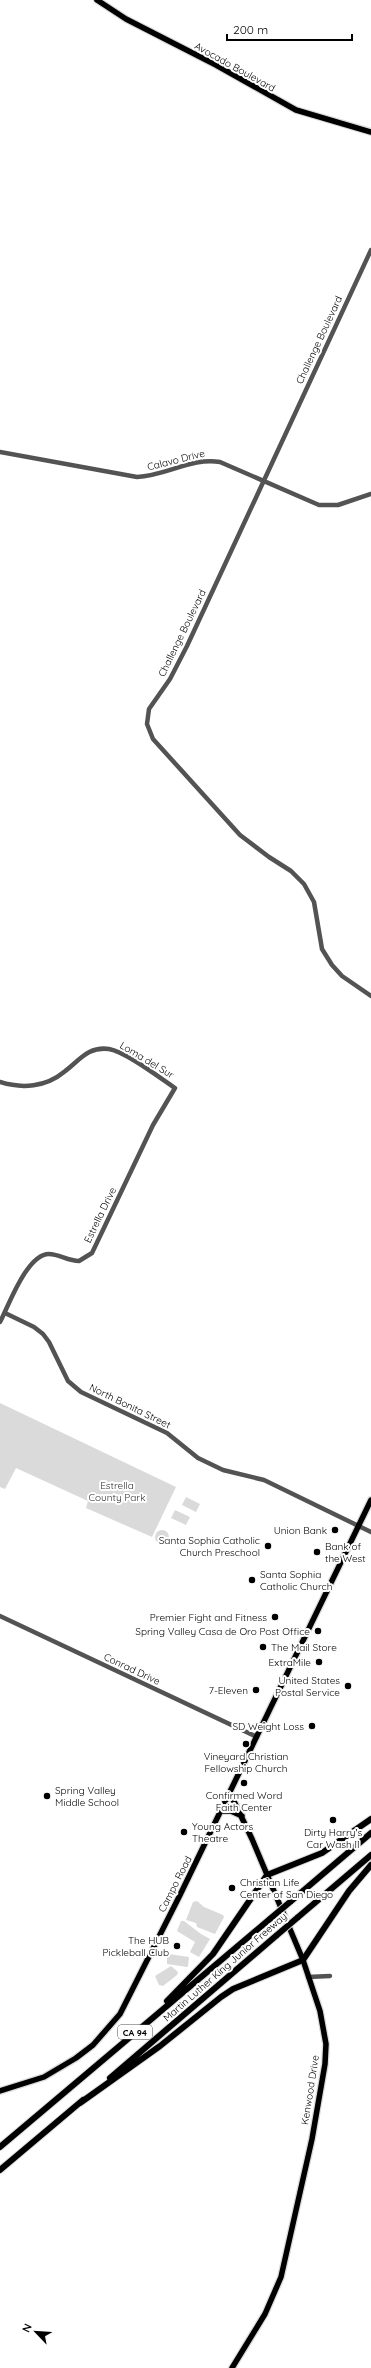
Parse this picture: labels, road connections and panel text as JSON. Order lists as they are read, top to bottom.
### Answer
{
  "streets": {
    "highway": ["Martin Luther King Junior Freeway", "CA 94"],
    "main road": ["Avocado Boulevard", "Campo Road", "Kenwood Drive"],
    "street": [
      "Challenge Boulevard",
      "Calavo Drive",
      "Loma del Sur",
      "Estrella Drive",
      "North Bonita Street",
      "Conrad Drive"
    ]
  },
  "crossings": [
    ["Challenge Boulevard", "Calavo Drive"],
    ["Loma del Sur", "Estrella Drive"],
    ["Estrella Drive", "North Bonita Street"],
    ["North Bonita Street", "Campo Road"],
    ["Conrad Drive", "Campo Road"],
    ["Campo Road", "Kenwood Drive"]
  ],
  "parks": ["Estrella County Park"],
  "places": [
    "Union Bank",
    "Santa Sophia Catholic Church Preschool",
    "Bank of the West",
    "Santa Sophia Catholic Church",
    "Premier Fight and Fitness",
    "Spring Valley Casa de Oro Post Office",
    "The Mail Store",
    "ExtraMile",
    "United States Postal Service",
    "7-Eleven",
    "SD Weight Loss",
    "Vineyard Christian Fellowship Church",
    "Confirmed Word Faith Center",
    "Spring Valley Middle School",
    "Dirty Harry's Car Wash II",
    "Young Actors Theatre",
    "Christian Life Center of San Diego",
    "The HUB Pickleball Club"
  ],
  "scale_bar": "200 m",
  "north": "top left"
}
